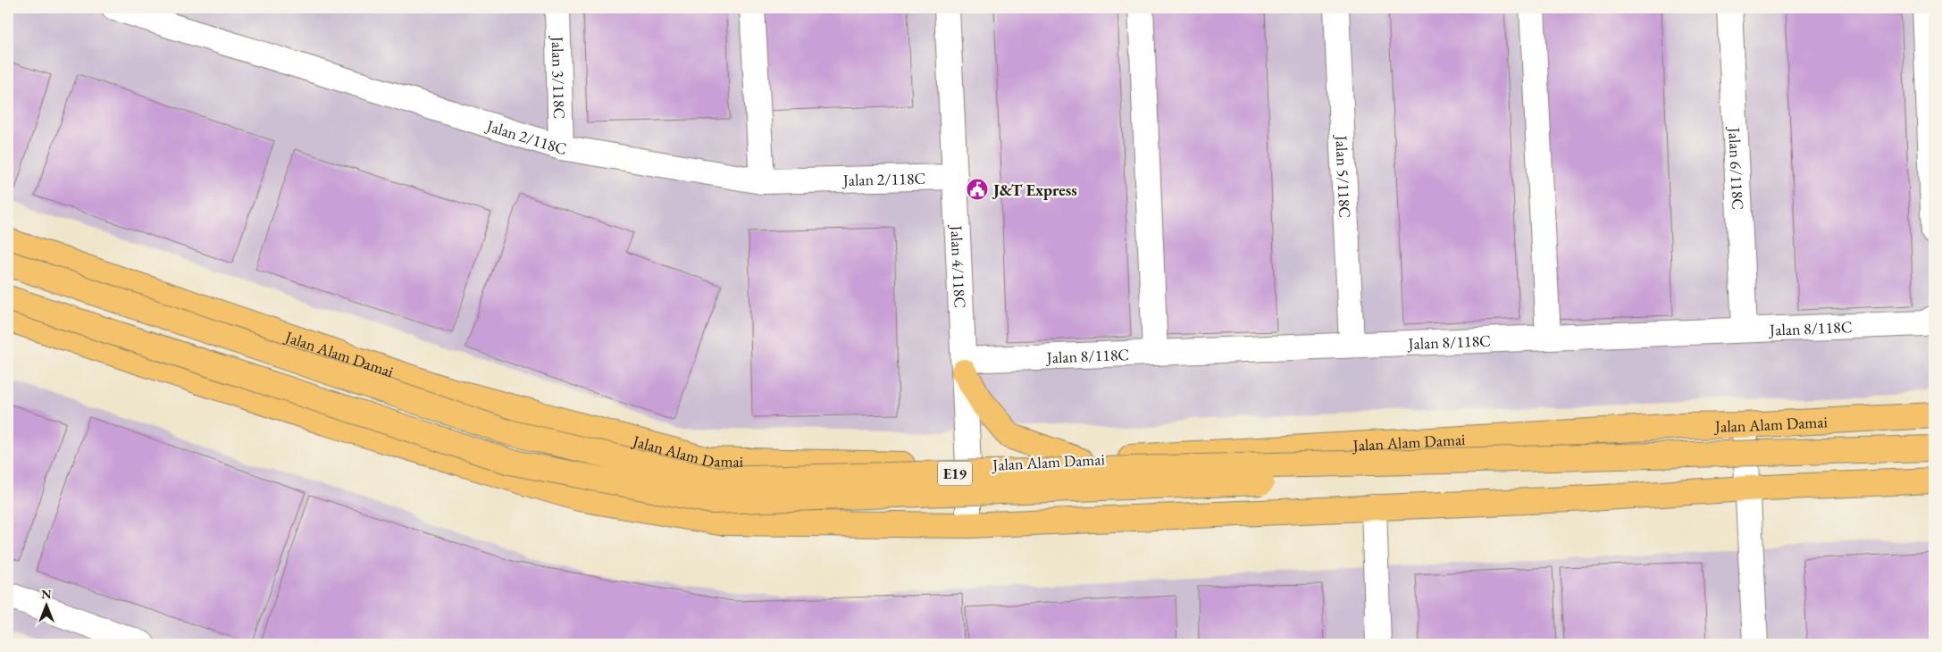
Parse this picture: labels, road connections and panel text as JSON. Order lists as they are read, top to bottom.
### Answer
{
  "streets": {
    "main road": ["Jalan Alam Damai", "E19"],
    "street": [
      "Jalan 3/118C",
      "Jalan 2/118C",
      "Jalan 6/118C",
      "Jalan 5/118C",
      "Jalan 4/118C",
      "Jalan 8/118C"
    ]
  },
  "crossings": [
    ["Jalan 3/118C", "Jalan 2/118C"],
    ["Jalan 2/118C", "Jalan 4/118C"],
    ["Jalan 6/118C", "Jalan 8/118C"],
    ["Jalan 5/118C", "Jalan 8/118C"],
    ["Jalan 4/118C", "Jalan 8/118C"],
    ["Jalan 4/118C", "Jalan Alam Damai"]
  ],
  "places": {
    "public building": ["J&T Express"]
  },
  "north": "top"
}
